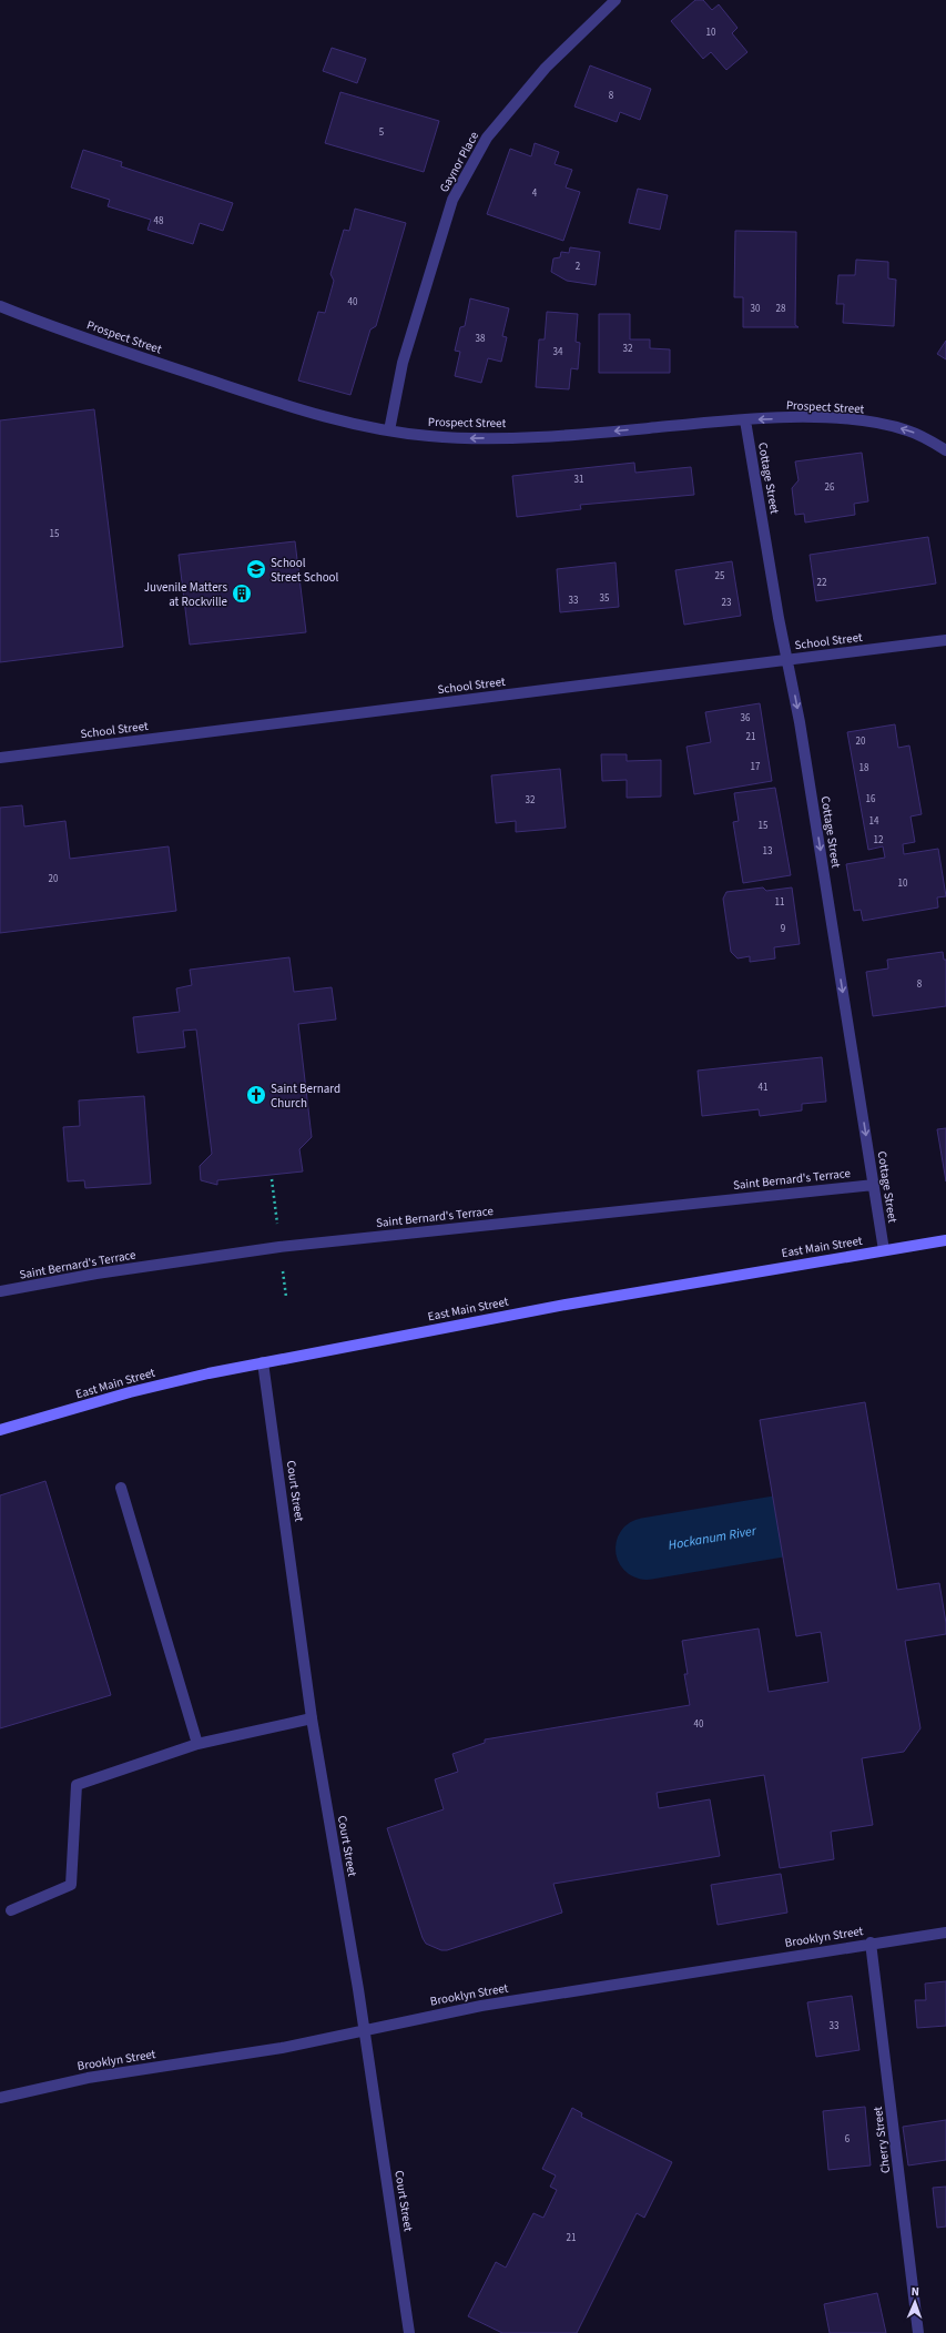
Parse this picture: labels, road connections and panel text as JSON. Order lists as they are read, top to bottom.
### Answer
{
  "streets": {
    "main road": ["East Main Street"],
    "street": [
      "Gaynor Place",
      "Prospect Street",
      "Cottage Street",
      "School Street",
      "Saint Bernard's Terrace",
      "Court Street",
      "Brooklyn Street",
      "Cherry Street"
    ]
  },
  "crossings": [
    ["Gaynor Place", "Prospect Street"],
    ["Prospect Street", "Cottage Street"],
    ["Cottage Street", "School Street"],
    ["Cottage Street", "Saint Bernard's Terrace"],
    ["Cottage Street", "East Main Street"],
    ["East Main Street", "Court Street"],
    ["Court Street", "Brooklyn Street"],
    ["Brooklyn Street", "Cherry Street"]
  ],
  "one_way": ["Prospect Street", "Cottage Street"],
  "water": ["Hockanum River"],
  "places": {
    "school or university": ["School Street School"],
    "building": ["Juvenile Matters at Rockville"],
    "church": ["Saint Bernard Church"]
  },
  "house_numbers": [
    "10",
    "8",
    "5",
    "4",
    "48",
    "2",
    "40",
    "30",
    "28",
    "38",
    "32",
    "34",
    "31",
    "26",
    "15",
    "25",
    "22",
    "35",
    "33",
    "23",
    "36",
    "21",
    "20",
    "17",
    "18",
    "16",
    "32",
    "14",
    "15",
    "12",
    "13",
    "20",
    "10",
    "11",
    "9",
    "8",
    "41",
    "40",
    "33",
    "6",
    "21"
  ],
  "north": "top"
}
